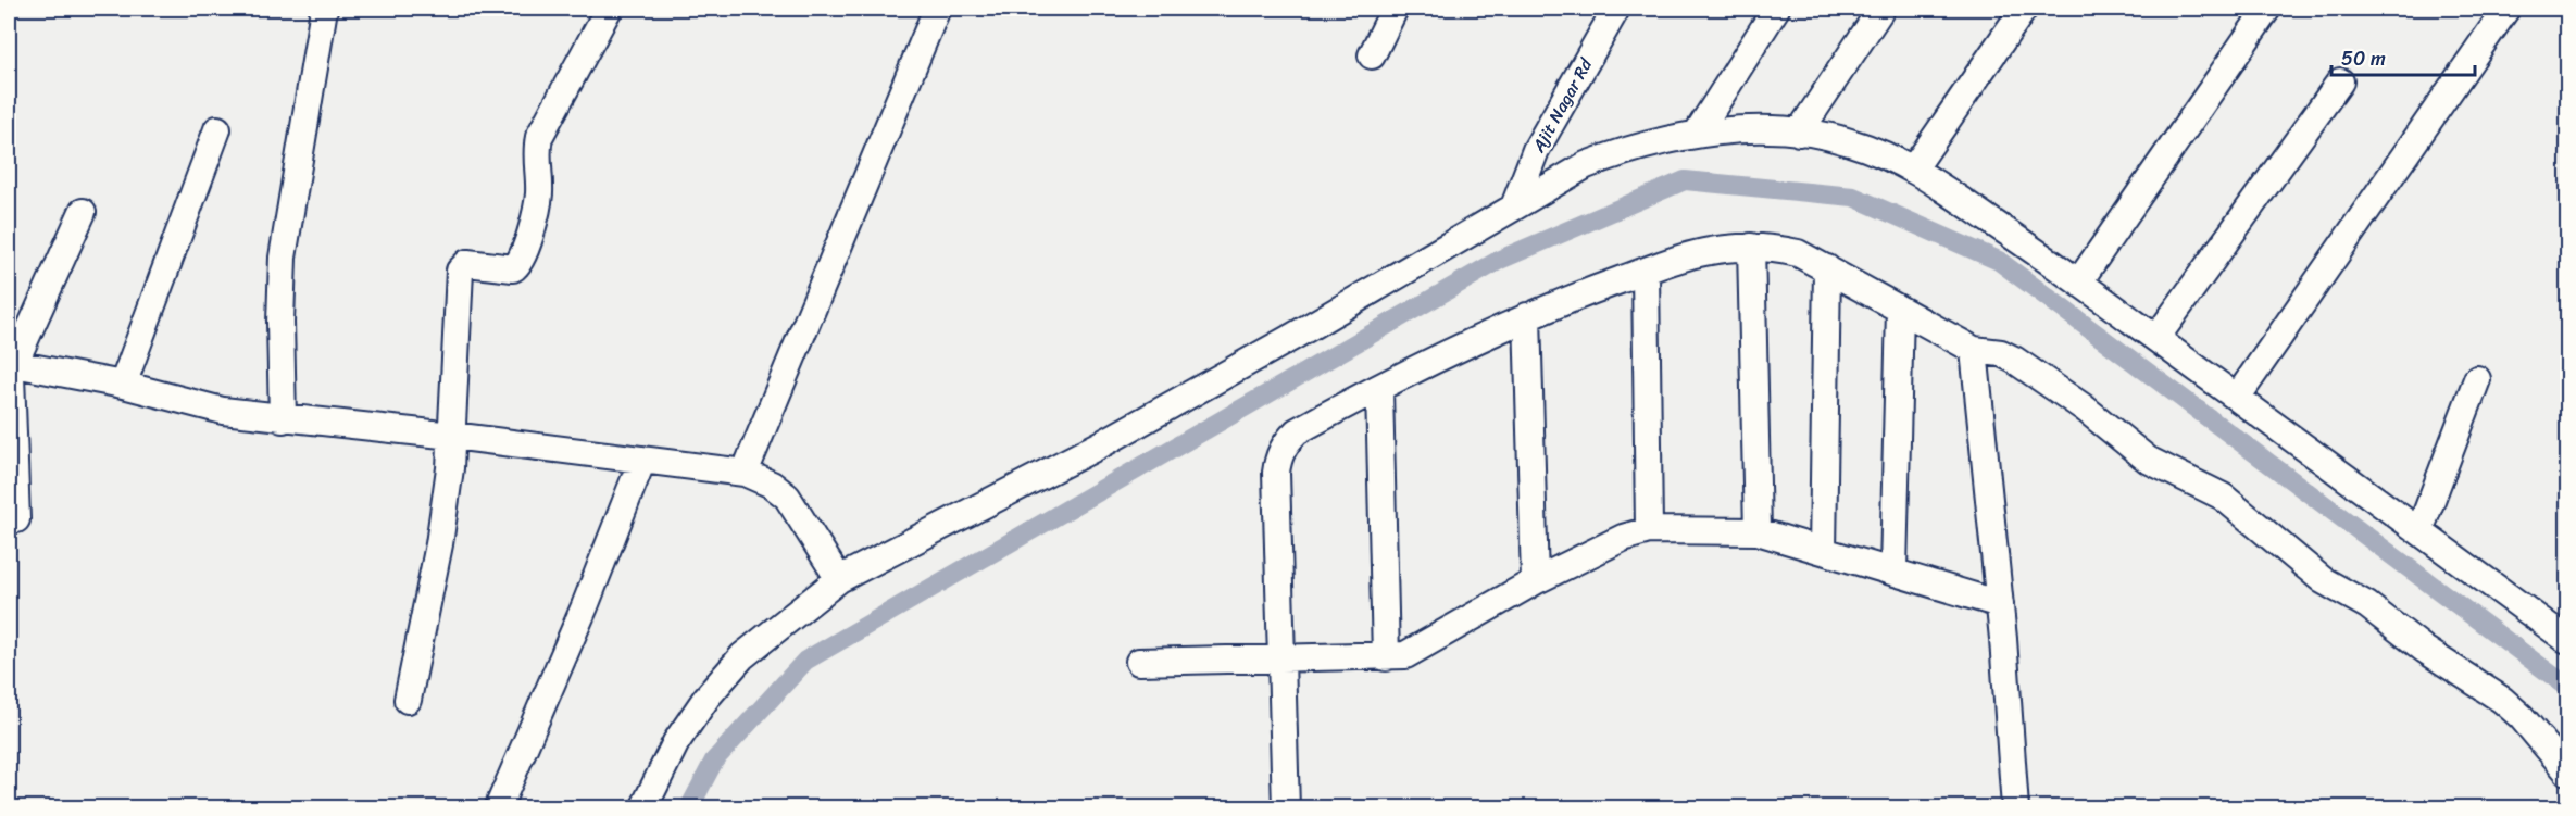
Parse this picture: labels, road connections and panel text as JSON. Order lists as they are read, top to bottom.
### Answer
{
  "streets": {
    "street": ["Ajit Nagar Rd"]
  },
  "scale_bar": "50 m"
}
